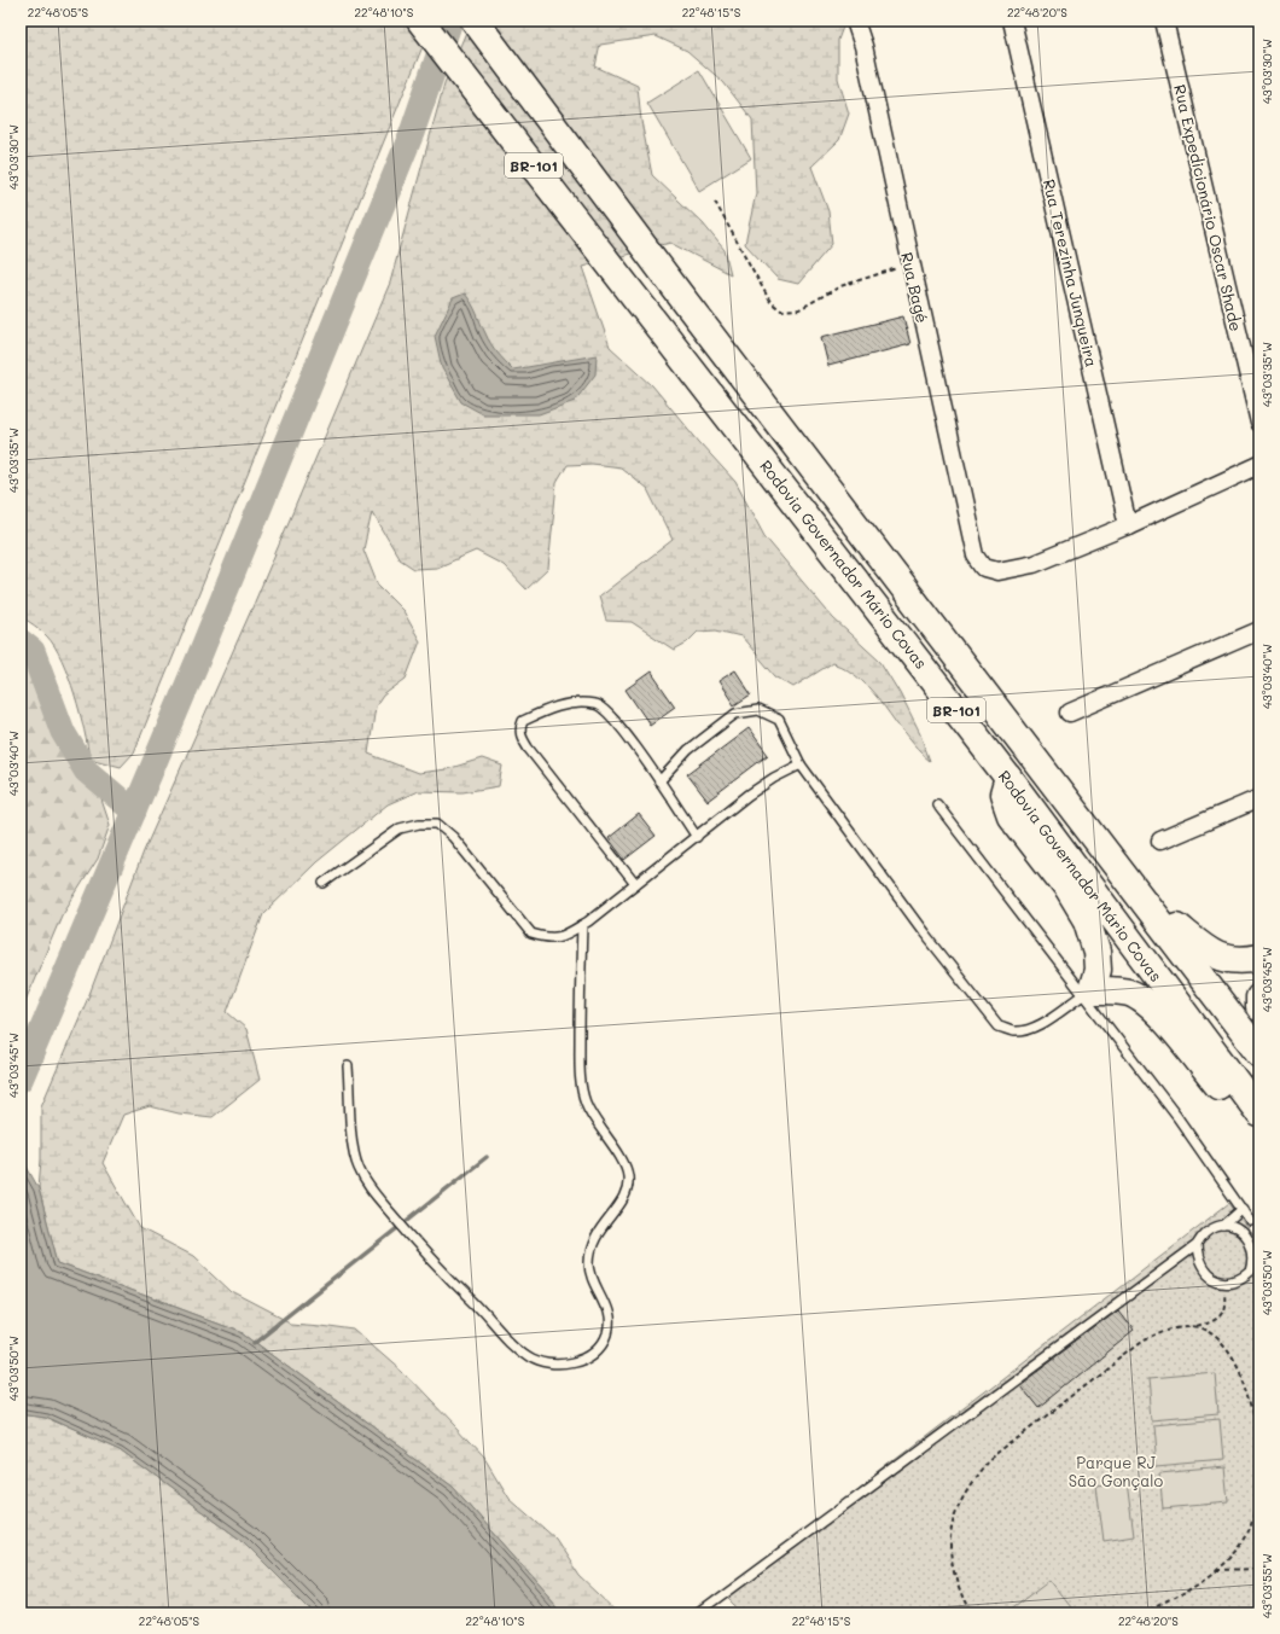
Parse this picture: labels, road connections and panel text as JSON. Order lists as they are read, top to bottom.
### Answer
{
  "streets": {
    "highway": ["BR-101", "Rodovia Governador Mário Covas"],
    "street": ["Rua Expedicionário Oscar Shade", "Rua Terezinha Junqueira", "Rua Bagé"]
  },
  "crossings": [
    ["Rua Terezinha Junqueira", "Rua Bagé"]
  ],
  "parks": ["Parque RJ São Gonçalo"],
  "coordinates": [
    "22°48'05\"S",
    "22°48'10\"S",
    "22°48'15\"S",
    "22°48'20\"S",
    "43°03'30\"W",
    "43°03'35\"W",
    "43°03'40\"W",
    "43°03'45\"W",
    "43°03'50\"W",
    "43°03'55\"W"
  ]
}
